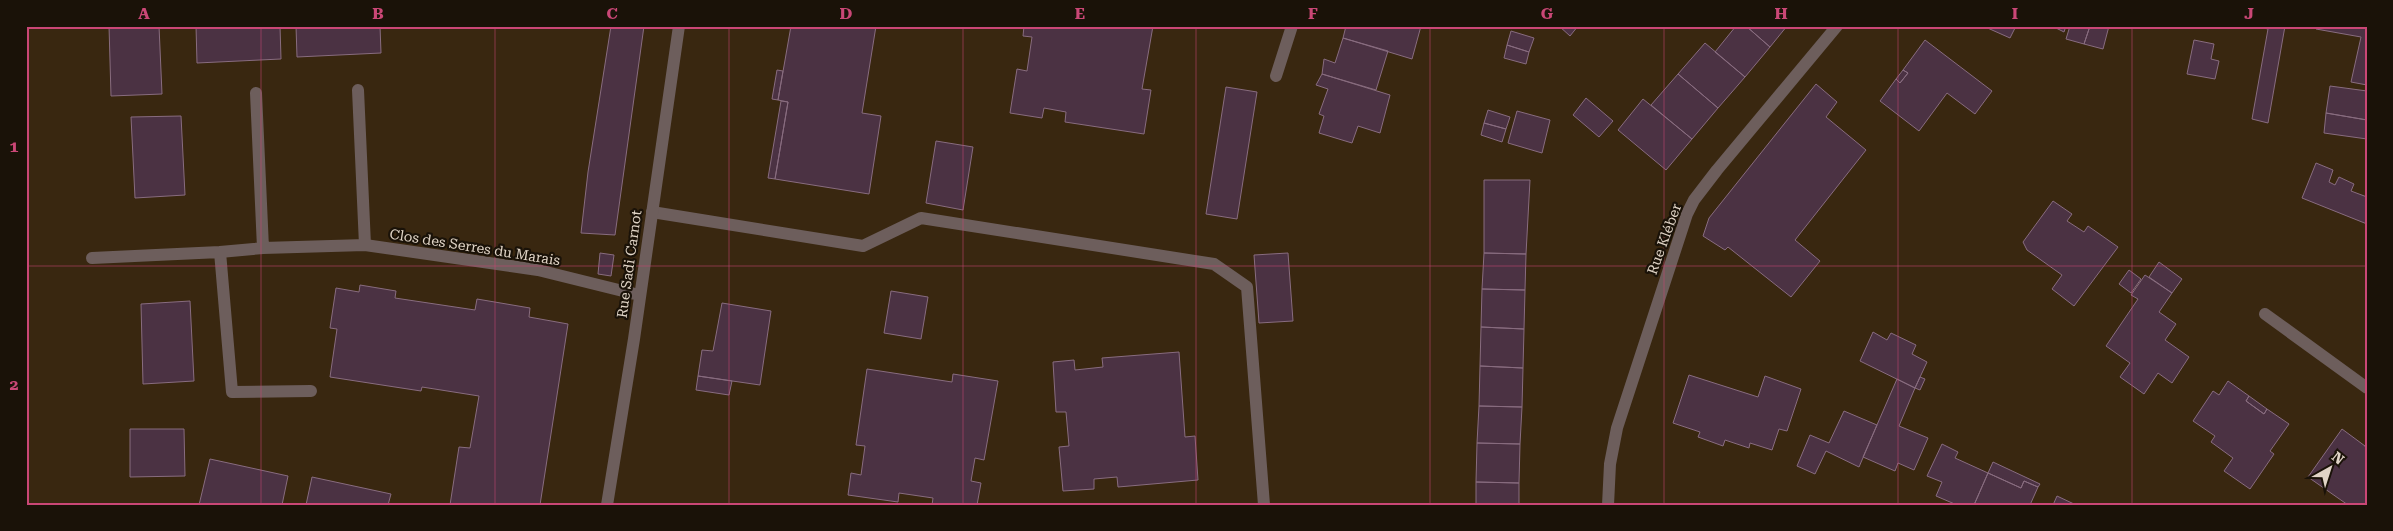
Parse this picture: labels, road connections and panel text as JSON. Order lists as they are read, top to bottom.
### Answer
{
  "streets": {
    "street": ["Rue Kléber", "Clos des Serres du Marais", "Rue Sadi Carnot"]
  },
  "crossings": [
    ["Clos des Serres du Marais", "Rue Sadi Carnot"]
  ],
  "north": "top right",
  "grid": {
    "columns": [
      "A",
      "B",
      "C",
      "D",
      "E",
      "F",
      "G",
      "H",
      "I",
      "J"
    ],
    "rows": ["1", "2"]
  }
}
